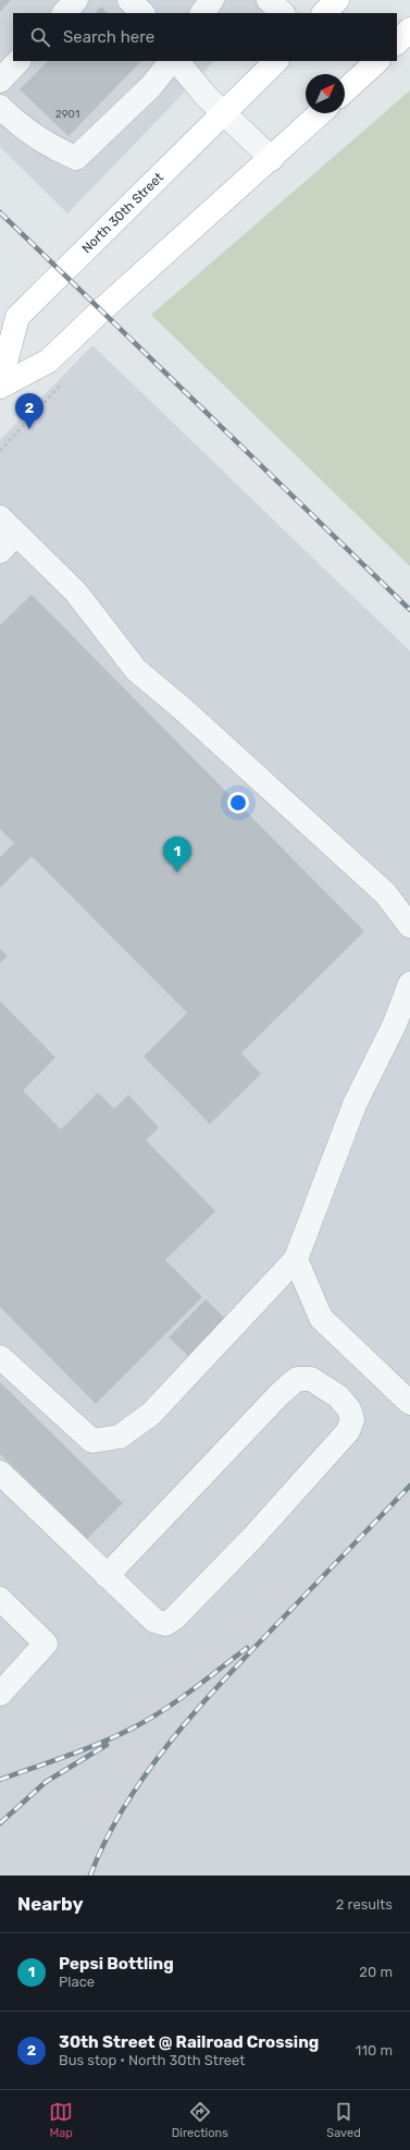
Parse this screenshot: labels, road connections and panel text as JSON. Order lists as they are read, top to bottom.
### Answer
{
  "streets": {
    "main road": ["North 30th Street"]
  },
  "house_numbers": ["2901"],
  "north": "top right",
  "page": {
    "search": "Search here",
    "pins": ["2", "1"],
    "heading": ["Nearby", "2 results"],
    "list": [
      {
        "mark": "1",
        "name": "Pepsi Bottling",
        "note": "Place",
        "value": "20 m"
      },
      {
        "mark": "2",
        "name": "30th Street @ Railroad Crossing",
        "note": "Bus stop · North 30th Street",
        "value": "110 m"
      }
    ],
    "nav": ["Map", "Directions", "Saved"]
  }
}
